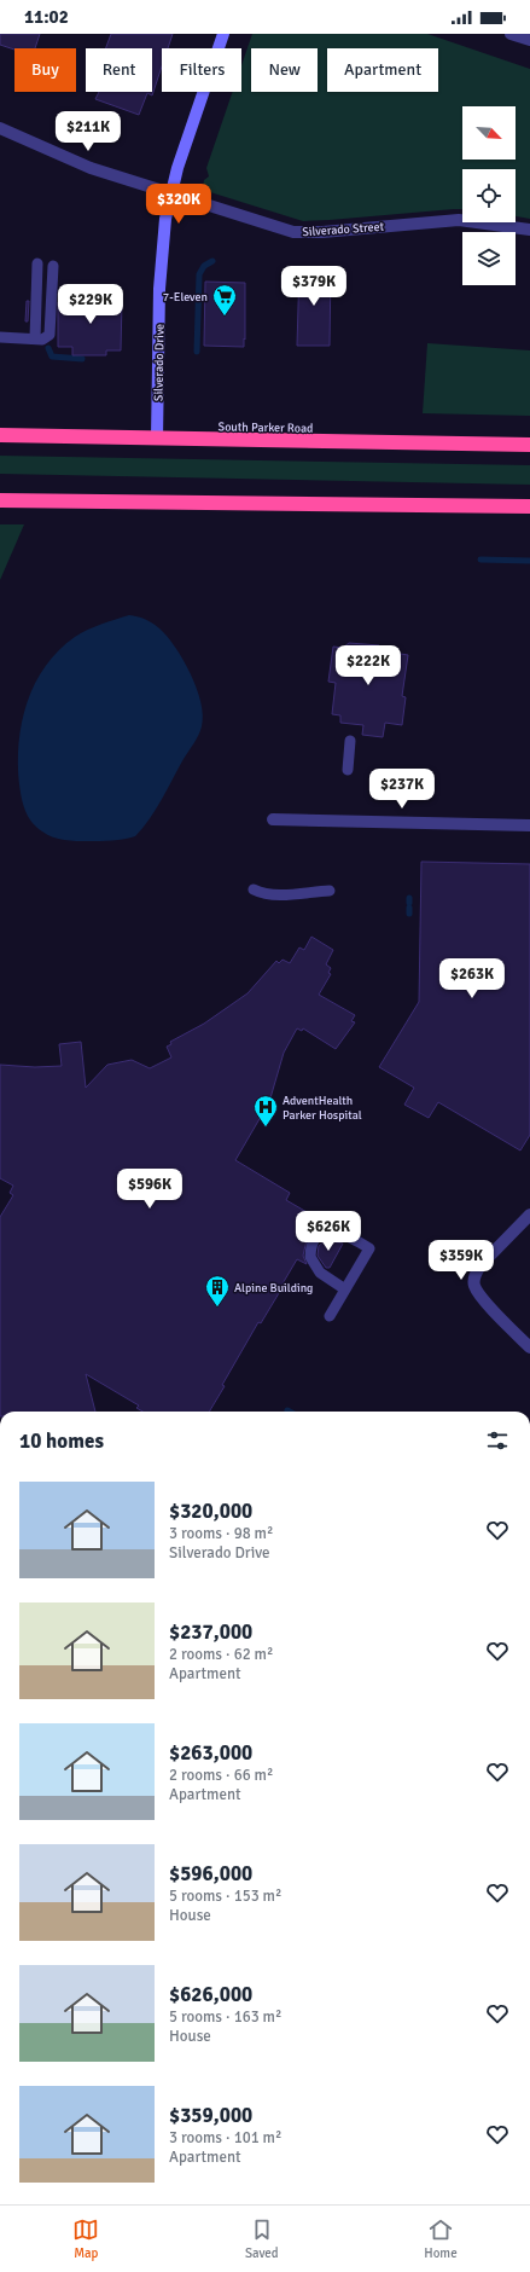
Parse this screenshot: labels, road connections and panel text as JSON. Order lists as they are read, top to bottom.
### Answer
{
  "streets": {
    "highway": ["South Parker Road"],
    "street": ["Silverado Street", "Silverado Drive"]
  },
  "crossings": [
    ["Silverado Street", "Silverado Drive"],
    ["Silverado Drive", "South Parker Road"]
  ],
  "places": {
    "supermarket": ["7-Eleven"],
    "hospital": ["AdventHealth Parker Hospital"],
    "building": ["Alpine Building"]
  },
  "north": "bottom right",
  "page": {
    "status": "11:02",
    "chip": [
      "Buy",
      "Rent",
      "Filters",
      "New",
      "Apartment"
    ],
    "price": [
      "$211K",
      "$320K",
      "$379K",
      "$229K",
      "$222K",
      "$237K",
      "$263K",
      "$596K",
      "$626K",
      "$359K"
    ],
    "heading": "10 homes",
    "list": [
      {
        "name": "$320,000",
        "note": "3 rooms · 98 m² · Silverado Drive"
      },
      {
        "name": "$237,000",
        "note": "2 rooms · 62 m² · Apartment"
      },
      {
        "name": "$263,000",
        "note": "2 rooms · 66 m² · Apartment"
      },
      {
        "name": "$596,000",
        "note": "5 rooms · 153 m² · House"
      },
      {
        "name": "$626,000",
        "note": "5 rooms · 163 m² · House"
      },
      {
        "name": "$359,000",
        "note": "3 rooms · 101 m² · Apartment"
      }
    ],
    "tabs": ["Map", "Saved", "Home"]
  }
}
